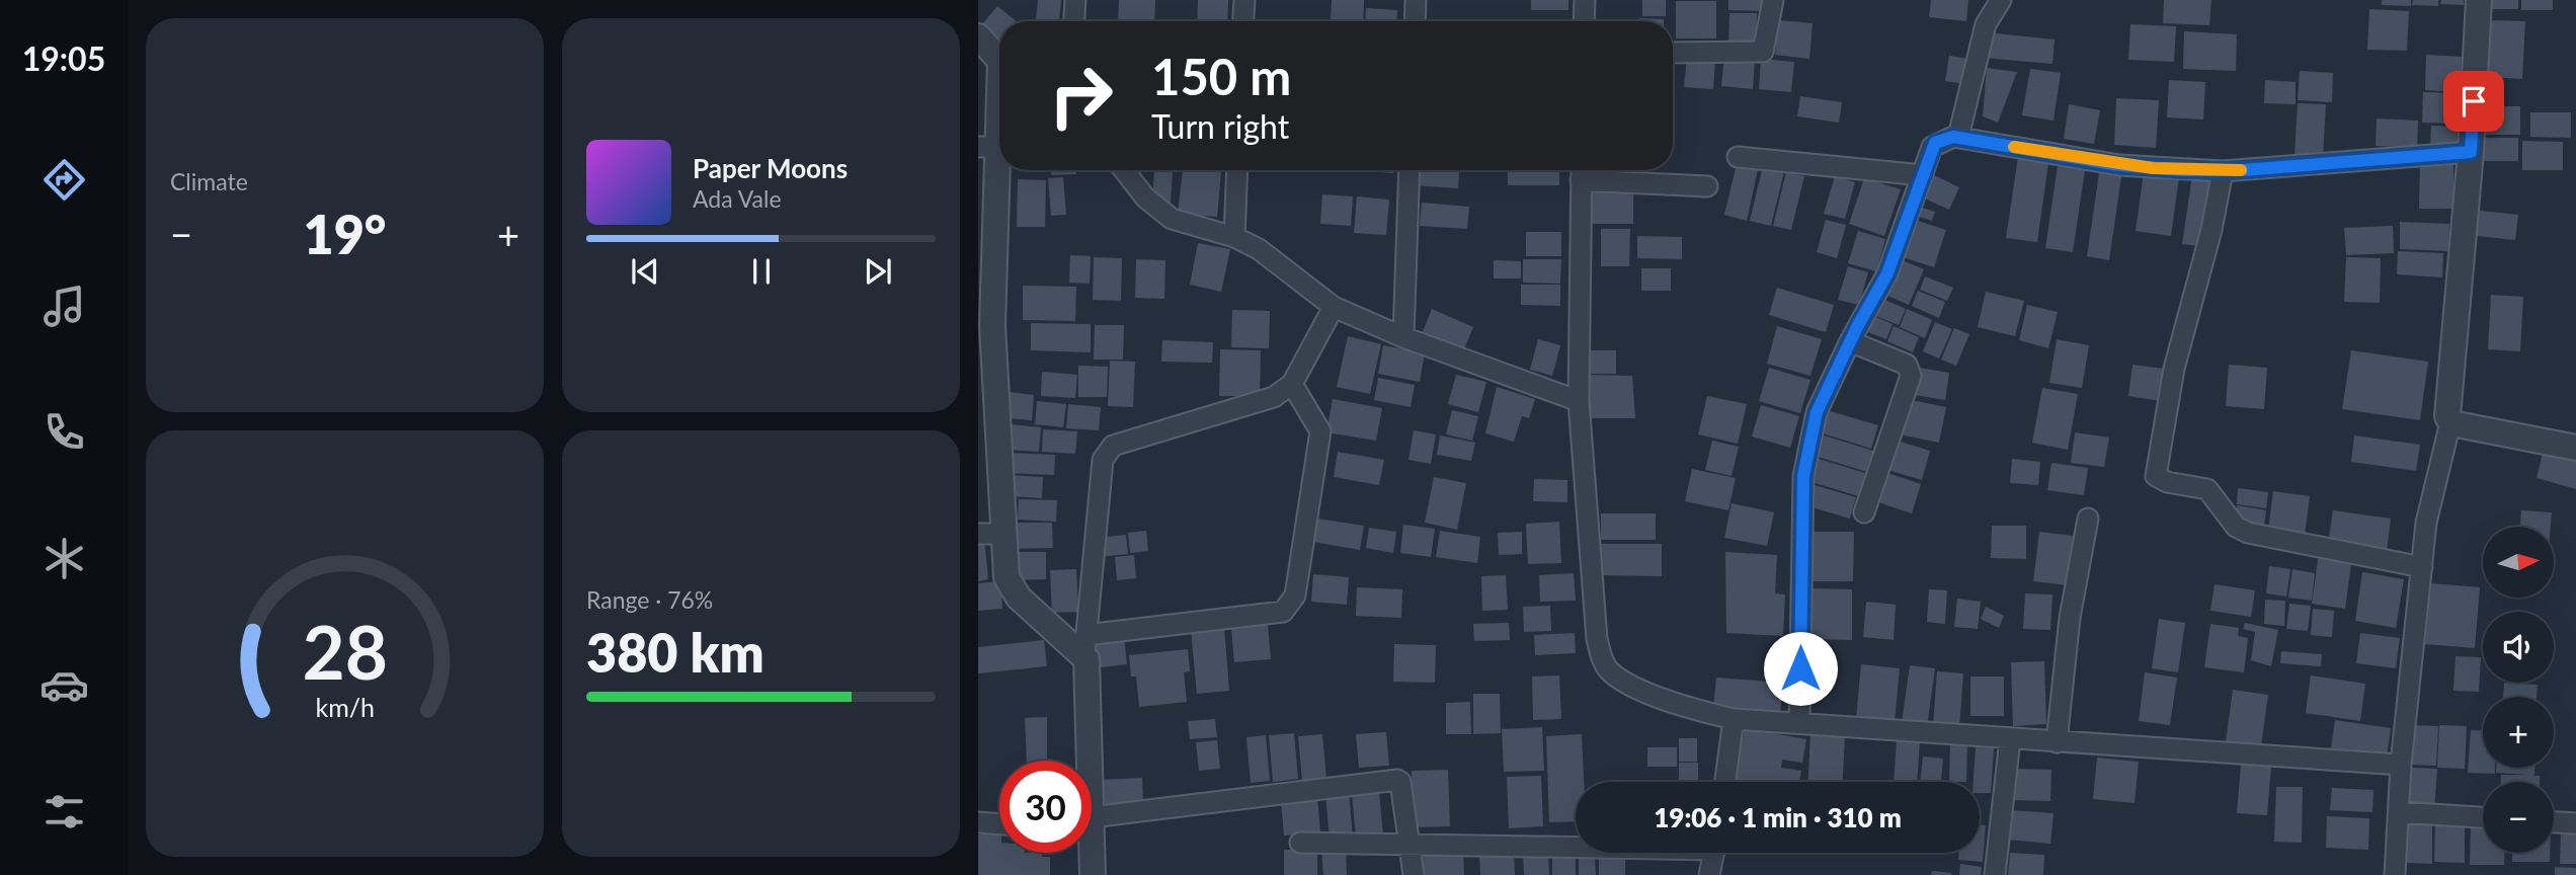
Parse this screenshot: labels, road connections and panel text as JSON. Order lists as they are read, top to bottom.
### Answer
{
  "north": "right",
  "page": {
    "tabs": "19:05",
    "tile": [
      "Climate",
      ["Range · 76%", "380 km"]
    ],
    "turn": ["150 m", "Turn right"],
    "song": ["Paper Moons", "Ada Vale"],
    "heat": ["−", "19°", "+"],
    "map_buttons": ["+", "−"],
    "limit": "30",
    "trip": "19:06 · 1 min · 310 m",
    "gauge": ["28", "km/h"]
  }
}
